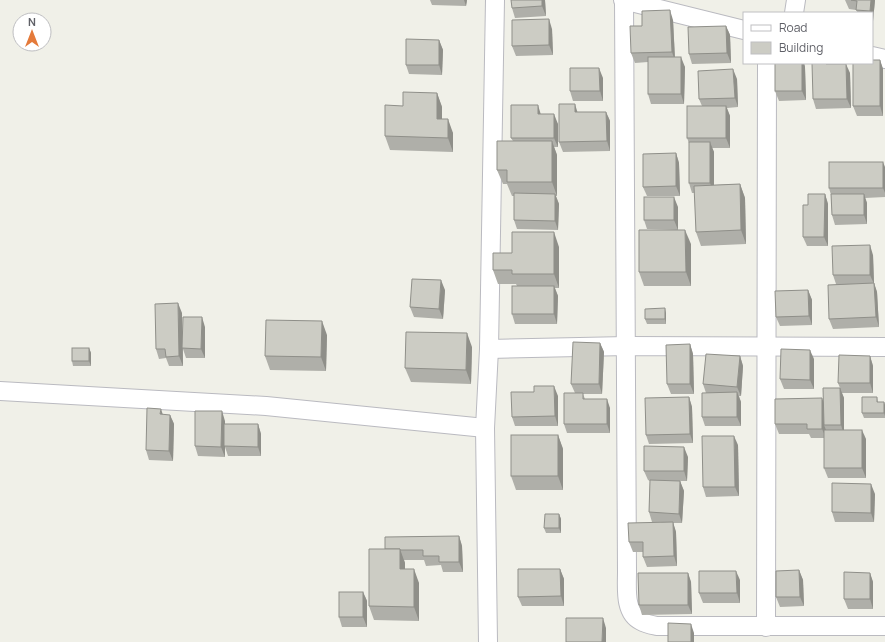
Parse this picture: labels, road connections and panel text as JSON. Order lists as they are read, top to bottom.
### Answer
{
  "legend": ["Road", "Building"],
  "north": "top"
}
